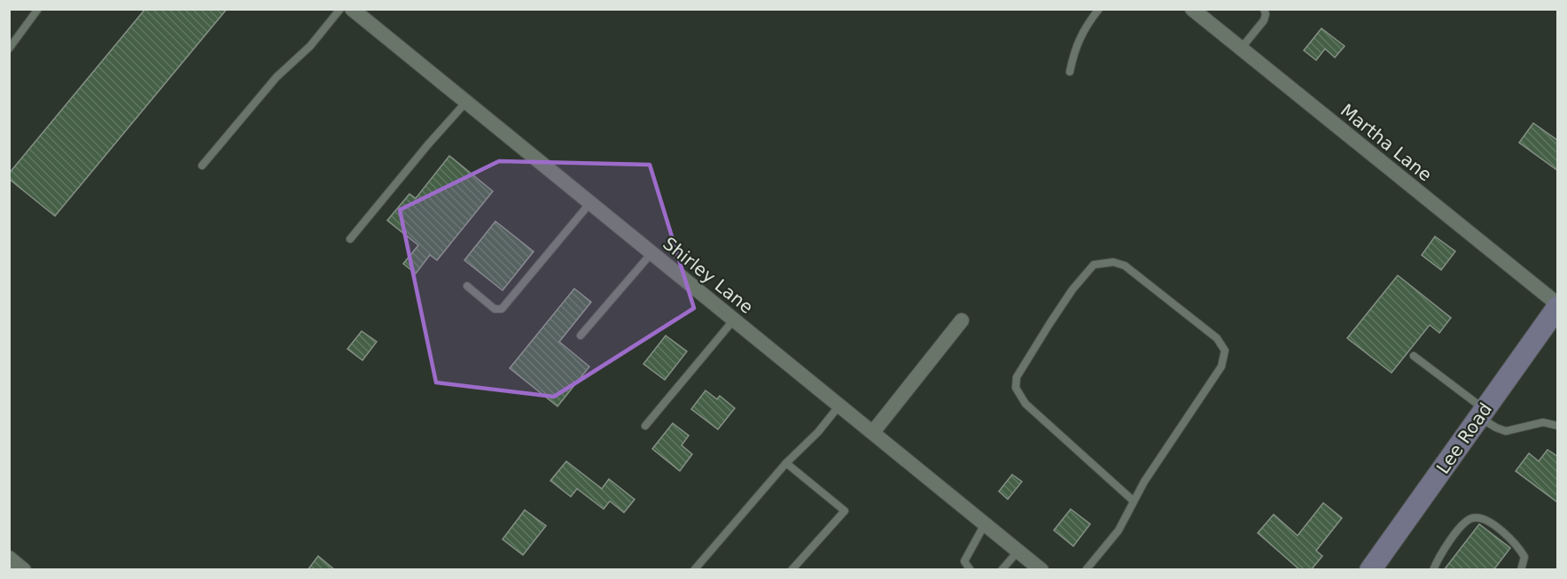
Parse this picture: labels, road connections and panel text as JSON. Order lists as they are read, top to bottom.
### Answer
{
  "streets": {
    "main road": ["Lee Road"],
    "street": ["Martha Lane", "Shirley Lane"]
  },
  "crossings": [
    ["Martha Lane", "Lee Road"]
  ]
}
